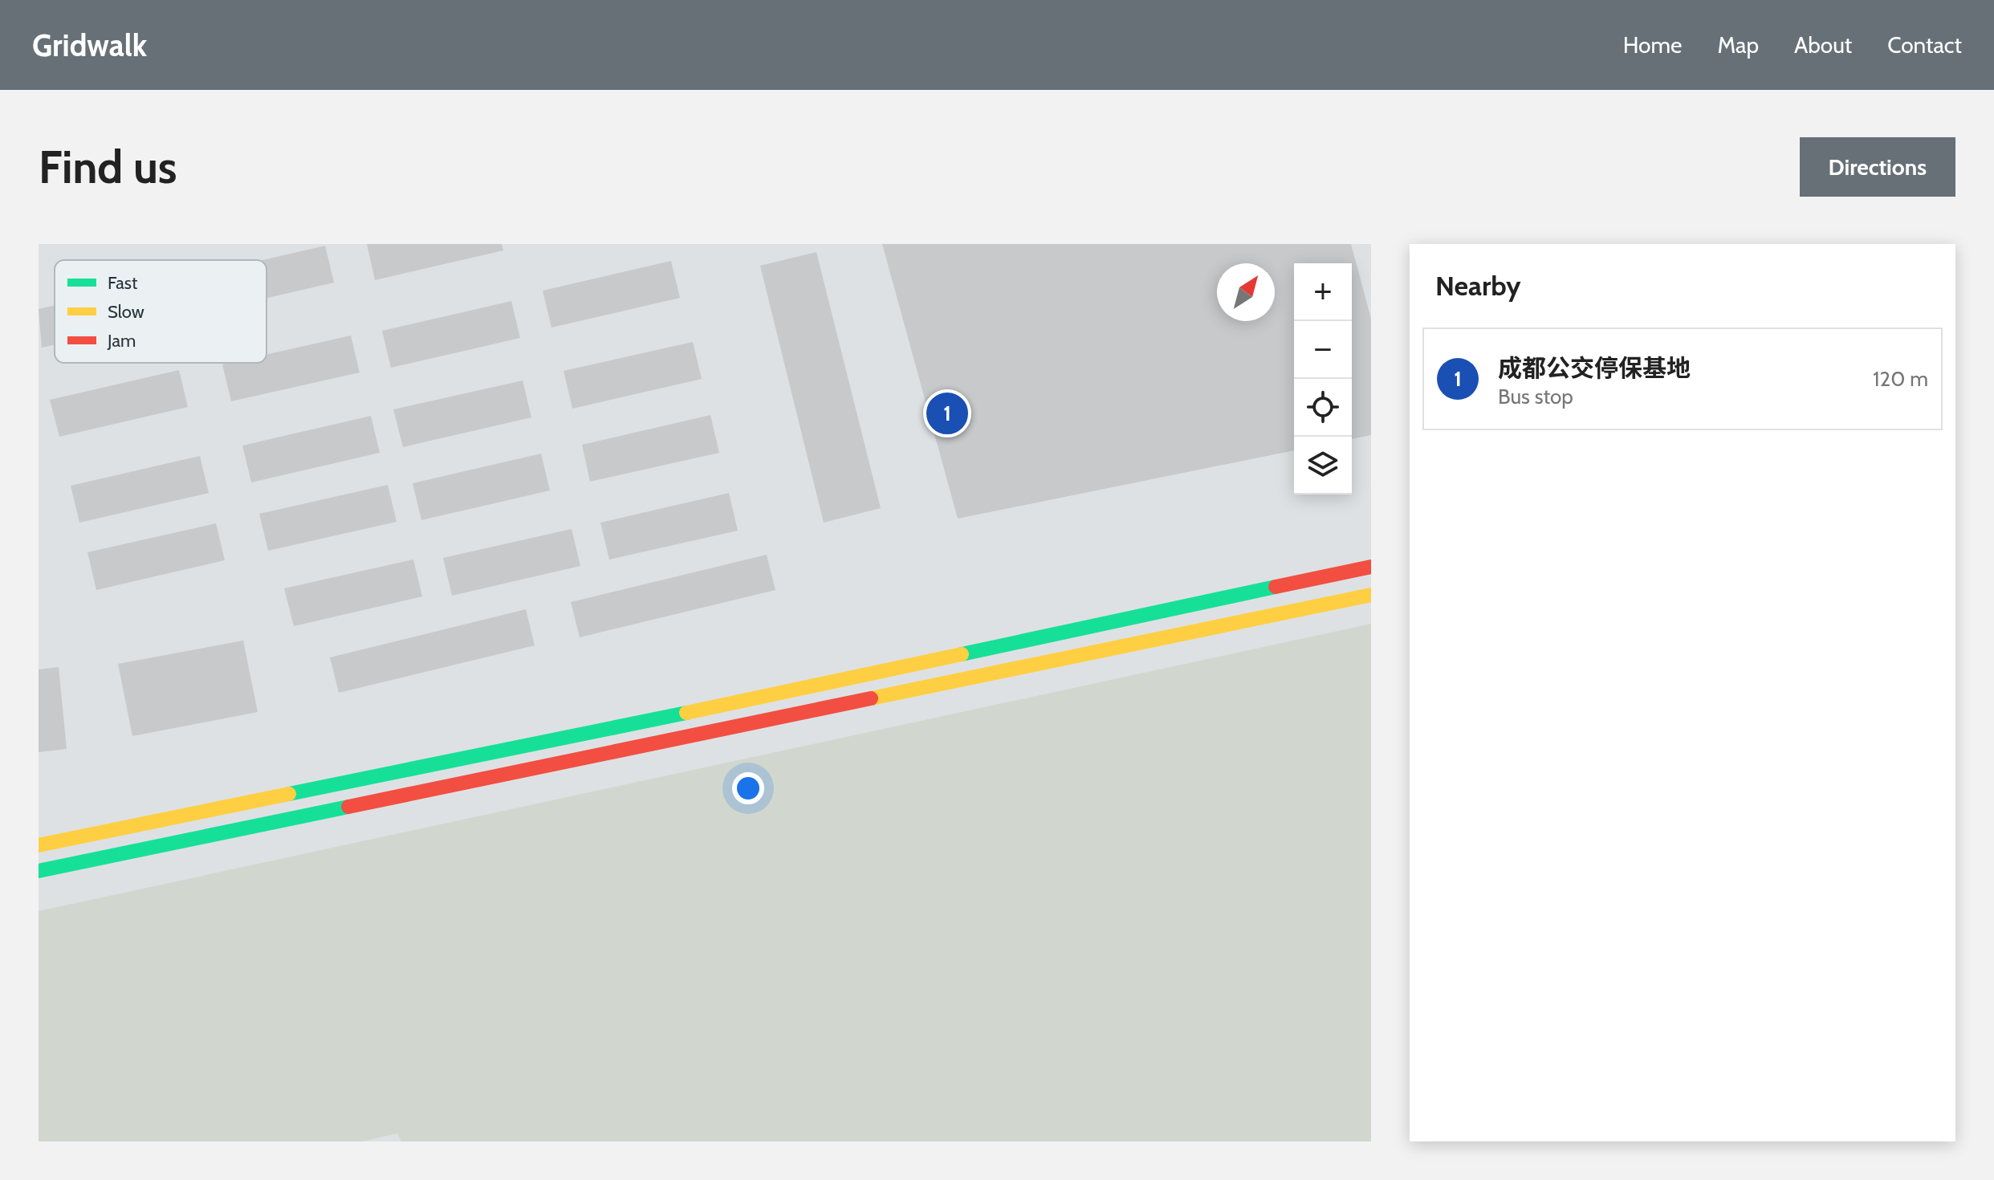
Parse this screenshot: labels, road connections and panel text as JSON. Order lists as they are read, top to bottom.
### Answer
{
  "legend": ["Fast", "Slow", "Jam"],
  "north": "top right",
  "page": {
    "header": "Gridwalk",
    "nav": [
      "Home",
      "Map",
      "About",
      "Contact"
    ],
    "buttons": "Directions",
    "title": "Find us",
    "heading": "Nearby",
    "map_buttons": ["+", "−"],
    "list": [
      {
        "mark": "1",
        "name": "成都公交停保基地",
        "note": "Bus stop",
        "value": "120 m"
      }
    ],
    "pins": "1"
  }
}
